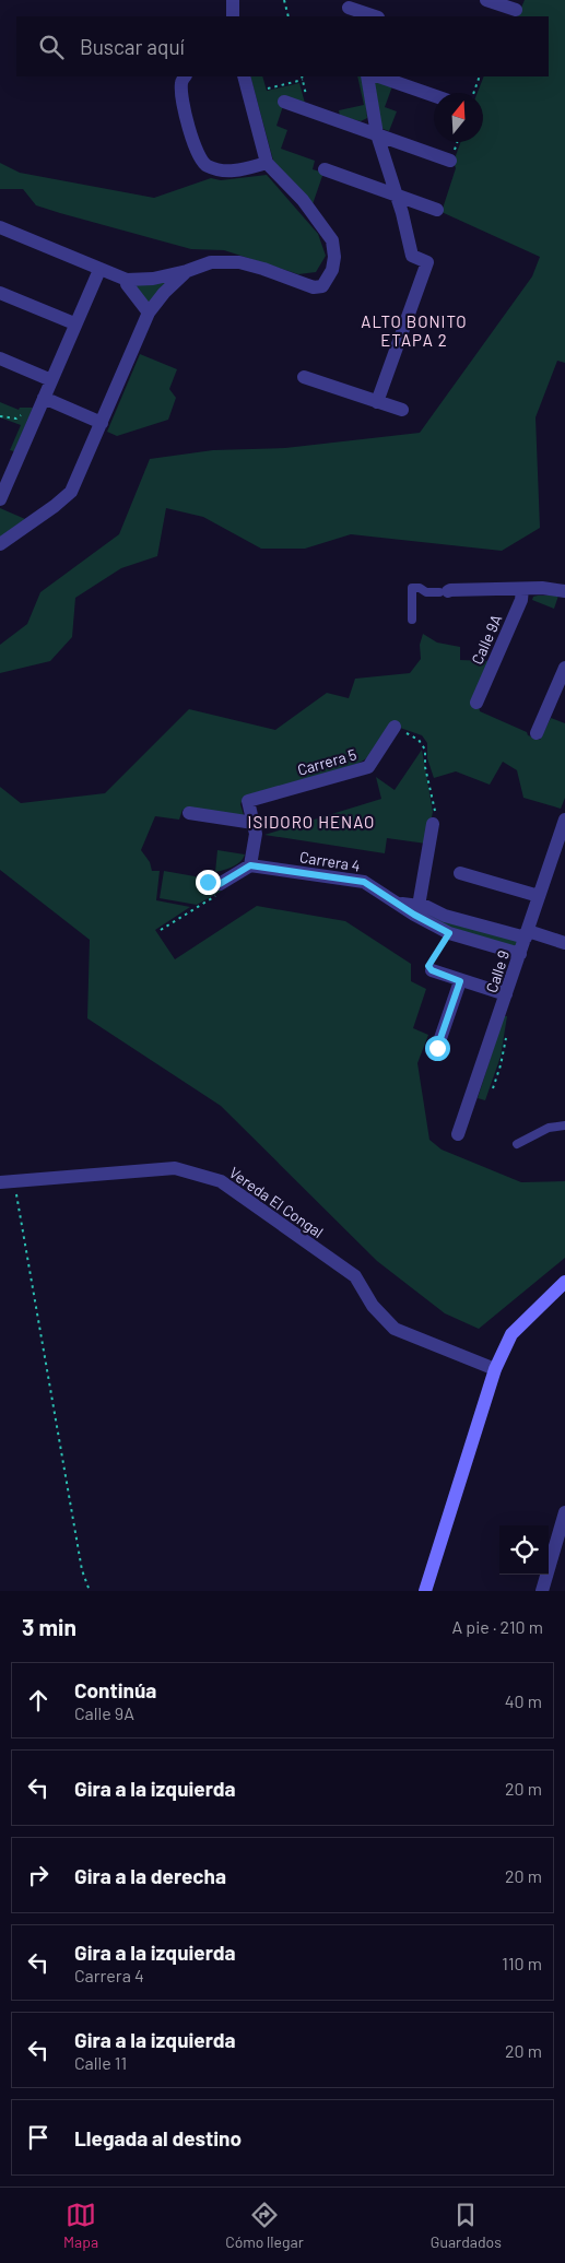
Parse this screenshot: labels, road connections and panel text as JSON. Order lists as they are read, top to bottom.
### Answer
{
  "streets": {
    "street": [
      "Calle 9A",
      "Carrera 5",
      "Carrera 4",
      "Calle 9",
      "Vereda El Congal"
    ]
  },
  "crossings": [
    ["Carrera 4", "Calle 9"]
  ],
  "districts": ["ALTO BONITO ETAPA 2", "ISIDORO HENAO"],
  "north": "top",
  "page": {
    "search": "Buscar aquí",
    "heading": ["3 min", "A pie · 210 m"],
    "list": [
      ["Continúa", "Calle 9A", "40 m"],
      ["Gira a la izquierda", "20 m"],
      ["Gira a la derecha", "20 m"],
      ["Gira a la izquierda", "Carrera 4", "110 m"],
      ["Gira a la izquierda", "Calle 11", "20 m"],
      "Llegada al destino"
    ],
    "nav": ["Mapa", "Cómo llegar", "Guardados"]
  }
}
